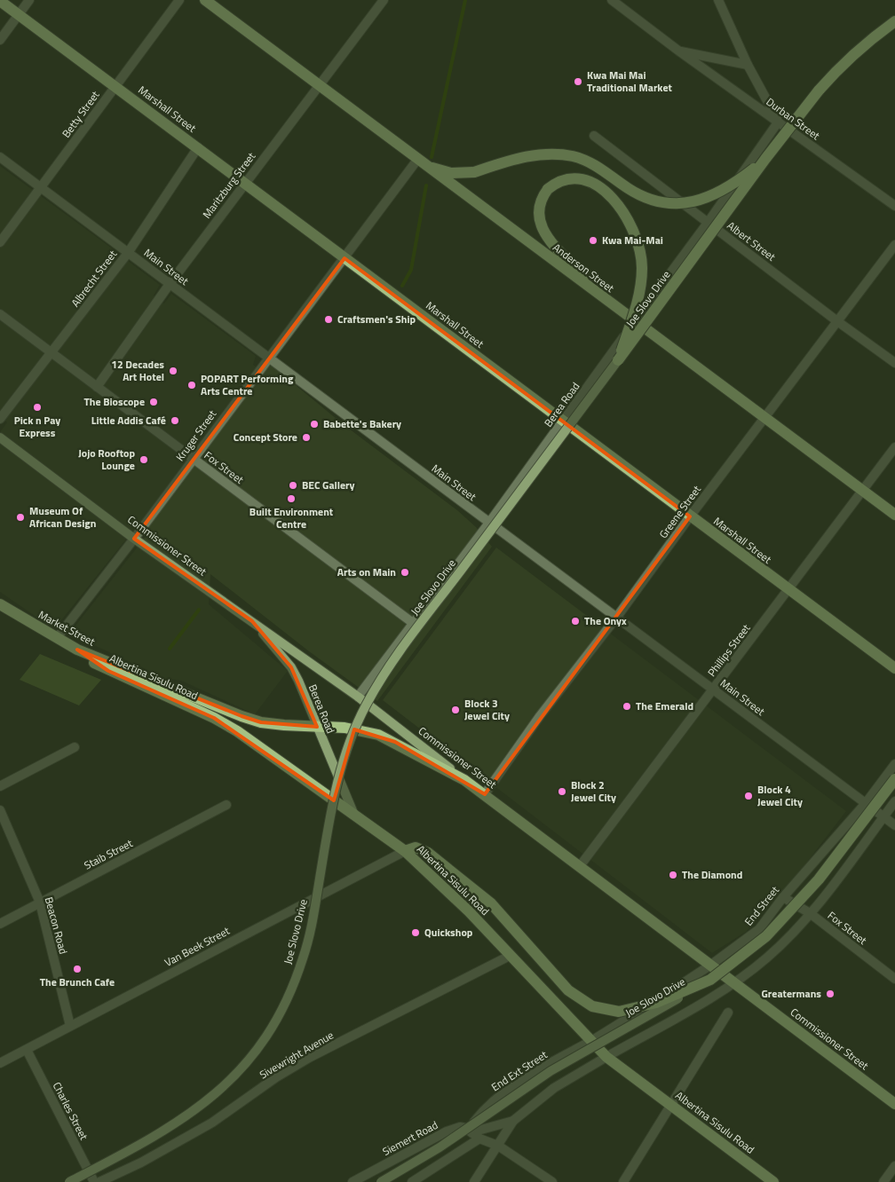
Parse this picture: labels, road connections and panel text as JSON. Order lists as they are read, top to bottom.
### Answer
{
  "streets": {
    "main road": [
      "Marshall Street",
      "Anderson Street",
      "Joe Slovo Drive",
      "Berea Road",
      "Commissioner Street",
      "Market Street",
      "Albertina Sisulu Road"
    ],
    "street": [
      "Betty Street",
      "Durban Street",
      "Maritzburg Street",
      "Albert Street",
      "Main Street",
      "Albrecht Street",
      "Kruger Street",
      "Fox Street",
      "Greene Street",
      "Phillips Street",
      "Staib Street",
      "End Street",
      "Beacon Road",
      "Van Beek Street",
      "Sivewright Avenue",
      "End Ext Street",
      "Charles Street",
      "Siemert Road"
    ]
  },
  "crossings": [
    ["Marshall Street", "Betty Street"],
    ["Marshall Street", "Maritzburg Street"],
    ["Marshall Street", "Albrecht Street"],
    ["Marshall Street", "Berea Road"],
    ["Marshall Street", "Kruger Street"],
    ["Marshall Street", "Greene Street"],
    ["Marshall Street", "Phillips Street"],
    ["Betty Street", "Main Street"],
    ["Durban Street", "Berea Road"],
    ["Maritzburg Street", "Main Street"],
    ["Maritzburg Street", "Anderson Street"],
    ["Maritzburg Street", "Fox Street"],
    ["Albert Street", "Berea Road"],
    ["Albert Street", "Greene Street"],
    ["Main Street", "Albrecht Street"],
    ["Main Street", "Berea Road"],
    ["Main Street", "Kruger Street"],
    ["Main Street", "Greene Street"],
    ["Main Street", "Phillips Street"],
    ["Main Street", "End Street"],
    ["Anderson Street", "Berea Road"],
    ["Anderson Street", "Kruger Street"],
    ["Anderson Street", "Greene Street"],
    ["Anderson Street", "Phillips Street"],
    ["Albrecht Street", "Fox Street"],
    ["Berea Road", "Fox Street"],
    ["Berea Road", "Commissioner Street"],
    ["Berea Road", "Albertina Sisulu Road"],
    ["Kruger Street", "Fox Street"],
    ["Kruger Street", "Commissioner Street"],
    ["Kruger Street", "Market Street"],
    ["Fox Street", "End Street"],
    ["Greene Street", "Commissioner Street"],
    ["Commissioner Street", "Phillips Street"],
    ["Commissioner Street", "Albertina Sisulu Road"],
    ["Commissioner Street", "End Street"],
    ["Market Street", "Albertina Sisulu Road"],
    ["Albertina Sisulu Road", "End Street"],
    ["Albertina Sisulu Road", "Van Beek Street"],
    ["Albertina Sisulu Road", "Sivewright Avenue"],
    ["Albertina Sisulu Road", "End Ext Street"],
    ["Staib Street", "Beacon Road"],
    ["End Street", "End Ext Street"],
    ["Beacon Road", "Van Beek Street"],
    ["Van Beek Street", "Charles Street"],
    ["End Ext Street", "Siemert Road"]
  ],
  "places": [
    "Kwa Mai Mai Traditional Market",
    "Kwa Mai-Mai",
    "Craftsmen's Ship",
    "12 Decades Art Hotel",
    "POPART Performing Arts Centre",
    "The Bioscope",
    "Pick n Pay Express",
    "Little Addis Café",
    "Babette's Bakery",
    "Concept Store",
    "Jojo Rooftop Lounge",
    "BEC Gallery",
    "Built Environment Centre",
    "Museum Of African Design",
    "Arts on Main",
    "The Onyx",
    "The Emerald",
    "Block 3 Jewel City",
    "Block 2 Jewel City",
    "Block 4 Jewel City",
    "The Diamond",
    "Quickshop",
    "The Brunch Cafe",
    "Greatermans"
  ]
}
